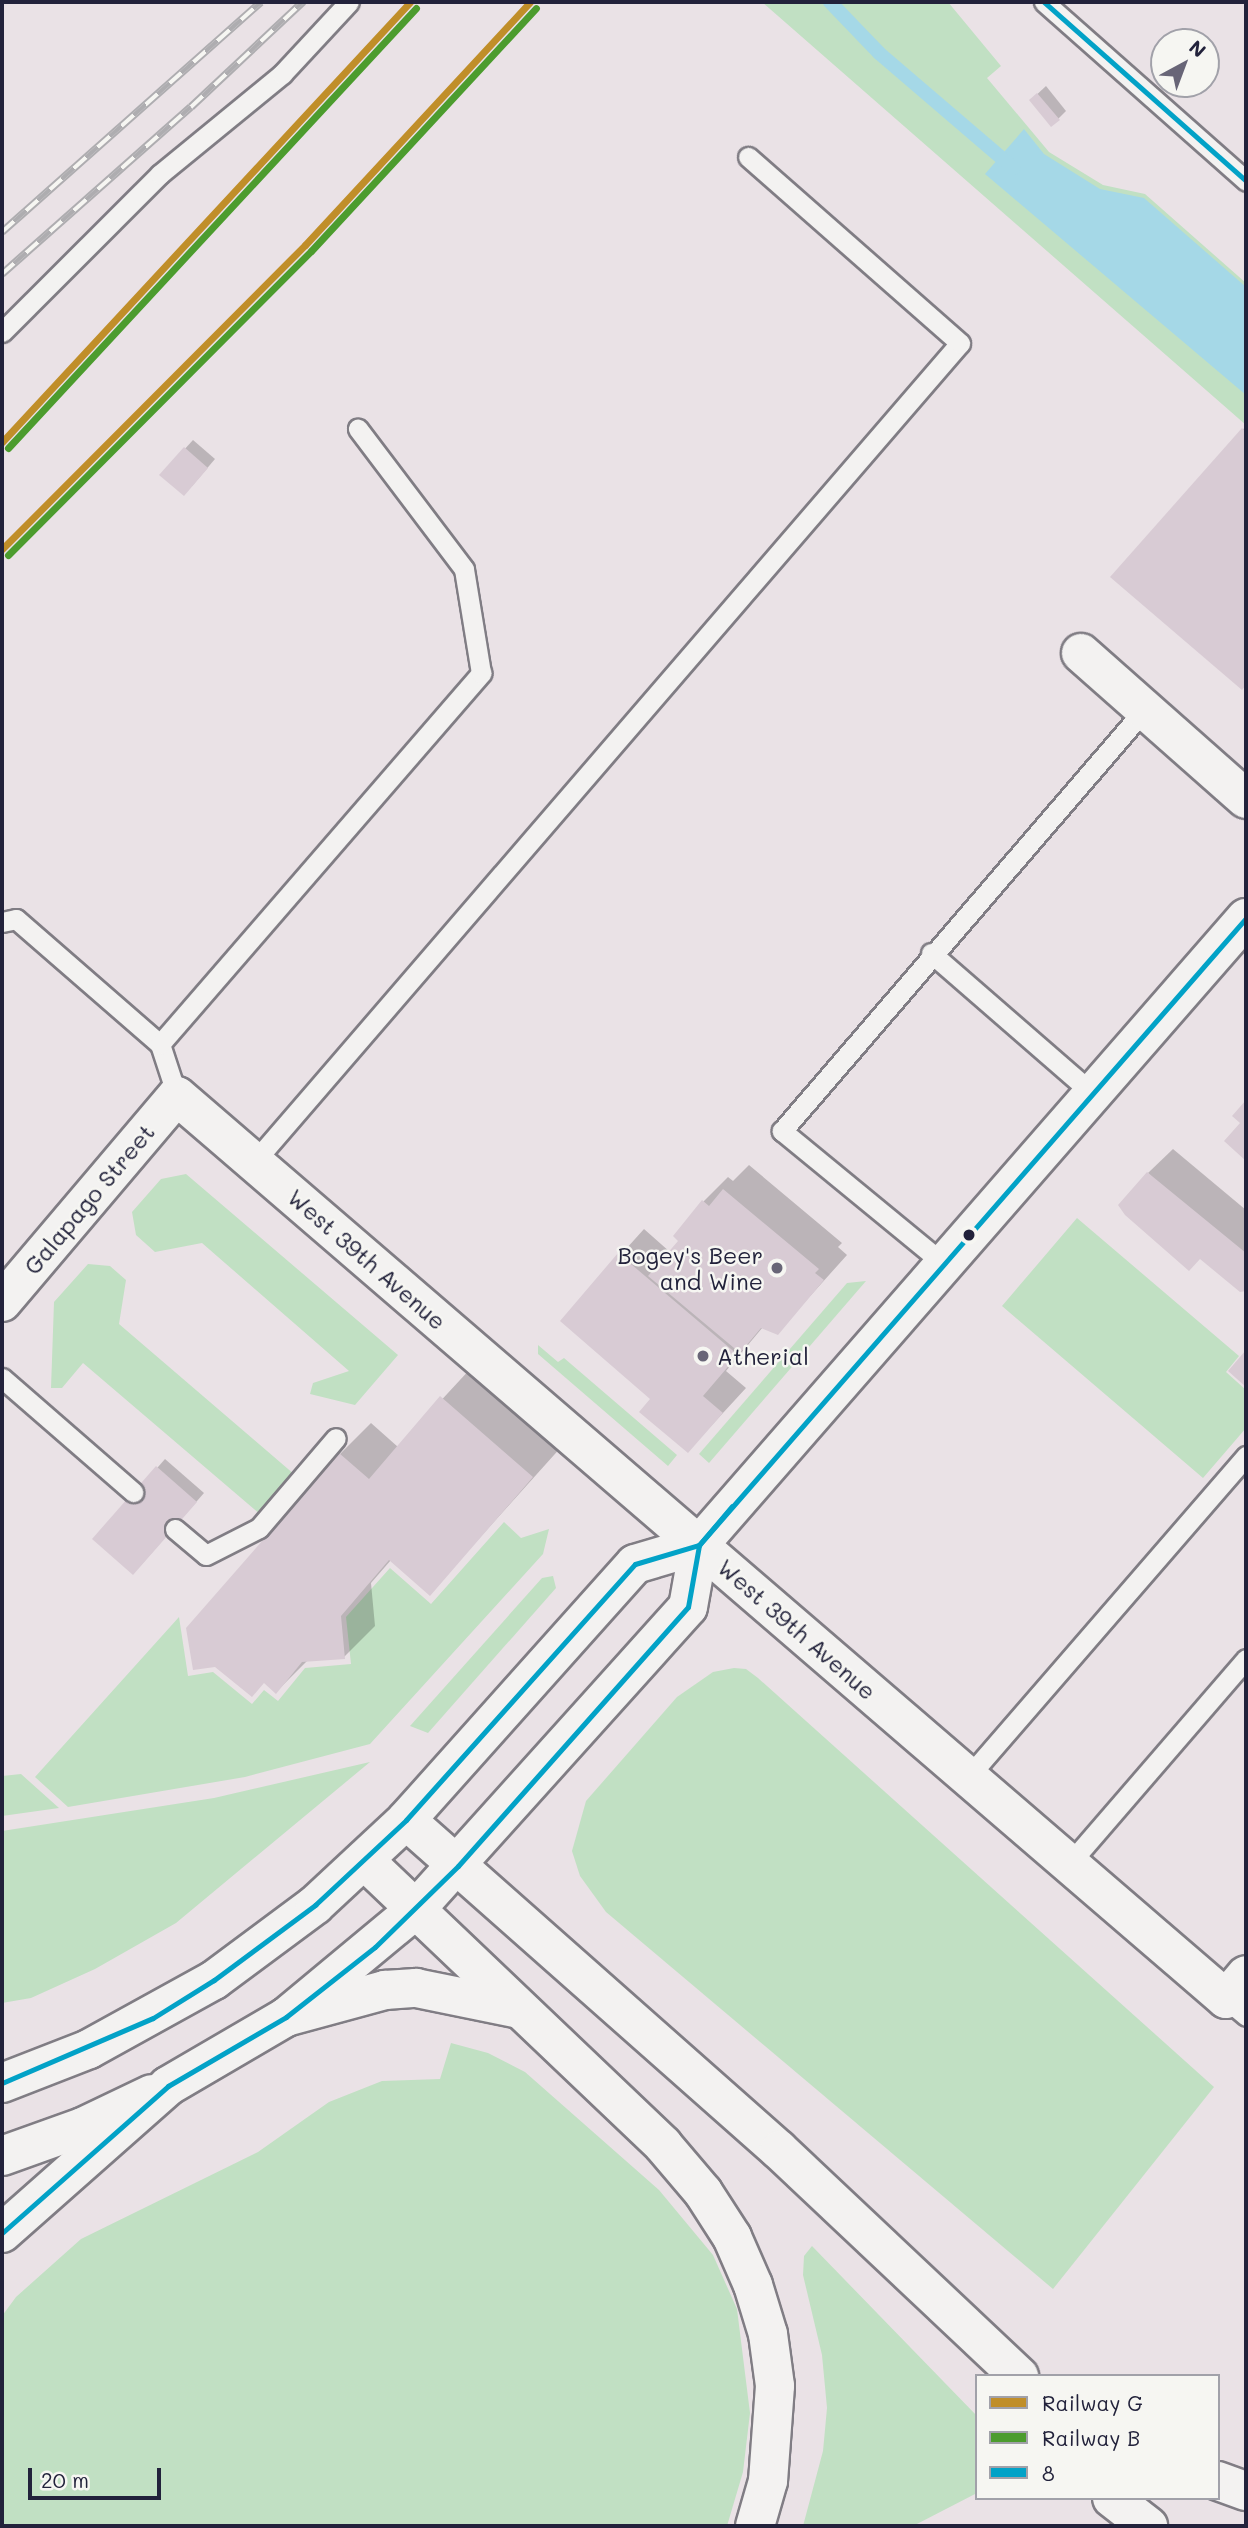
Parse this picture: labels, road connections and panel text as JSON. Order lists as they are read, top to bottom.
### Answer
{
  "streets": {
    "main road": ["Galapago Street", "West 39th Avenue"]
  },
  "crossings": [
    ["Galapago Street", "West 39th Avenue"]
  ],
  "places": ["Bogey's Beer and Wine", "Atherial"],
  "lines": ["rail line G", "transit line 8", "rail line B"],
  "legend": ["Railway G", "Railway B", "8"],
  "scale_bar": "20 m",
  "north": "top right"
}
